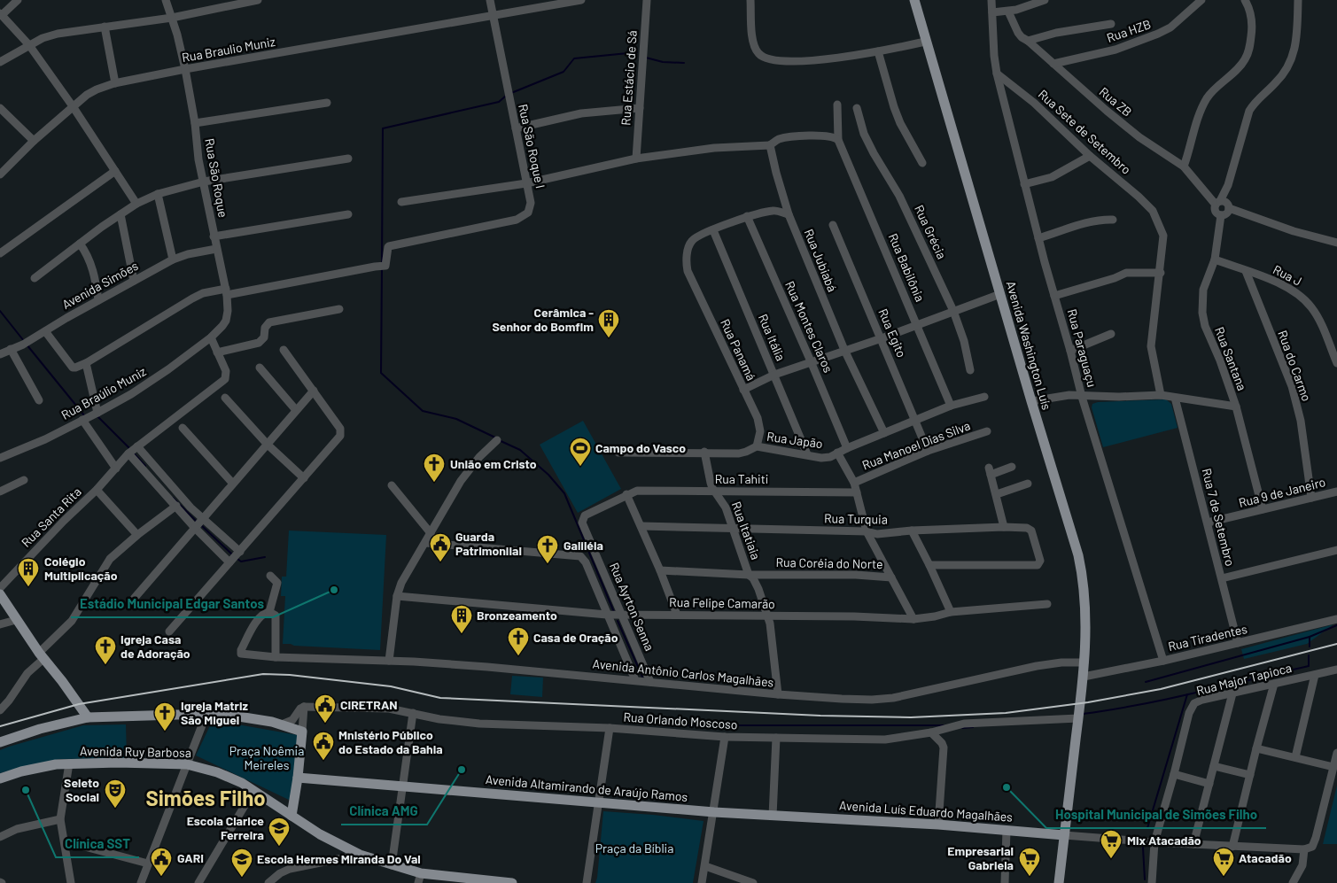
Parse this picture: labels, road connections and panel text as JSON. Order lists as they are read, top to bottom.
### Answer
{
  "streets": {
    "main road": [
      "Avenida Washington Luís",
      "Avenida Ruy Barbosa",
      "Avenida Altamirando de Araújo Ramos",
      "Avenida Luís Eduardo Magalhães"
    ],
    "street": [
      "Rua HZB",
      "Rua Braulio Muniz",
      "Rua Estácio de Sá",
      "Rua ZB",
      "Rua Sete de Setembro",
      "Rua São Roque I",
      "Rua São Roque",
      "Rua Grécia",
      "Rua Jubiabá",
      "Rua Babilônia",
      "Rua J",
      "Avenida Simões",
      "Rua Montes Claros",
      "Rua Egito",
      "Rua Itália",
      "Rua Paraguaçu",
      "Rua Panamá",
      "Rua Santana",
      "Rua do Carmo",
      "Rua Braúlio Muniz",
      "Rua Japão",
      "Rua Manoel Dias Silva",
      "Rua Tahiti",
      "Rua 9 de Janeiro",
      "Rua Santa Rita",
      "Rua 7 de Setembro",
      "Rua Turquia",
      "Rua Itatiaia",
      "Rua Coréia do Norte",
      "Rua Felipe Camarão",
      "Rua Ayrton Senna",
      "Rua Tiradentes",
      "Avenida Antônio Carlos Magalhães",
      "Rua Major Tapioca",
      "Rua Orlando Moscoso"
    ]
  },
  "crossings": [
    ["Rua HZB", "Rua ZB"],
    ["Rua Braulio Muniz", "Rua São Roque I"],
    ["Rua Braulio Muniz", "Rua São Roque"],
    ["Rua ZB", "Rua Santana"],
    ["Rua Sete de Setembro", "Rua Paraguaçu"],
    ["Rua São Roque I", "Rua São Roque"],
    ["Rua São Roque", "Avenida Simões"],
    ["Rua São Roque", "Rua Braúlio Muniz"],
    ["Rua Jubiabá", "Rua Japão"],
    ["Rua Babilônia", "Rua Japão"],
    ["Rua J", "Rua Santana"],
    ["Rua J", "Rua do Carmo"],
    ["Rua Montes Claros", "Rua Japão"],
    ["Rua Egito", "Rua Japão"],
    ["Rua Egito", "Rua Manoel Dias Silva"],
    ["Rua Itália", "Rua Panamá"],
    ["Rua Itália", "Rua Japão"],
    ["Avenida Washington Luís", "Rua Tiradentes"],
    ["Avenida Washington Luís", "Avenida Antônio Carlos Magalhães"],
    ["Avenida Washington Luís", "Rua Orlando Moscoso"],
    ["Avenida Washington Luís", "Avenida Luís Eduardo Magalhães"],
    ["Rua Paraguaçu", "Rua Tiradentes"],
    ["Rua Panamá", "Rua Japão"],
    ["Rua Santana", "Rua 9 de Janeiro"],
    ["Rua do Carmo", "Rua 9 de Janeiro"],
    ["Rua Japão", "Rua Itatiaia"],
    ["Rua Tahiti", "Rua Itatiaia"],
    ["Rua Tahiti", "Rua Ayrton Senna"],
    ["Rua 9 de Janeiro", "Rua 7 de Setembro"],
    ["Rua 7 de Setembro", "Rua Tiradentes"],
    ["Rua Turquia", "Rua Itatiaia"],
    ["Rua Itatiaia", "Rua Coréia do Norte"],
    ["Rua Itatiaia", "Rua Felipe Camarão"],
    ["Rua Itatiaia", "Avenida Antônio Carlos Magalhães"],
    ["Rua Felipe Camarão", "Rua Ayrton Senna"],
    ["Rua Ayrton Senna", "Avenida Antônio Carlos Magalhães"],
    ["Rua Major Tapioca", "Avenida Luís Eduardo Magalhães"],
    ["Avenida Altamirando de Araújo Ramos", "Avenida Luís Eduardo Magalhães"]
  ],
  "districts": ["Simões Filho"],
  "parks": ["Praça Noêmia Meireles", "Praça da Bíblia"],
  "places": {
    "building": ["Cerâmica - Senhor do Bomfim", "Colégio Multiplicação", "Bronzeamento"],
    "sports": ["Campo do Vasco"],
    "church": [
      "União em Cristo",
      "Galiléia",
      "Casa de Oração",
      "Igreja Casa de Adoração",
      "Igreja Matriz São Miguel"
    ],
    "public building": [
      "Guarda Patrimoniial",
      "CIRETRAN",
      "Mnistério Público do Estado da Bahia",
      "GARI"
    ],
    "other": [
      "Estádio Municipal Edgar Santos",
      "Clínica AMG",
      "Hospital Municipal de Simões Filho",
      "Clínica SST"
    ],
    "theatre": ["Seleto Social"],
    "school or university": ["Escola Clarice Ferreira", "Escola Hermes Miranda Do Val"],
    "supermarket": ["Mix Atacadão", "Empresarial Gabriela", "Atacadão"]
  }
}
